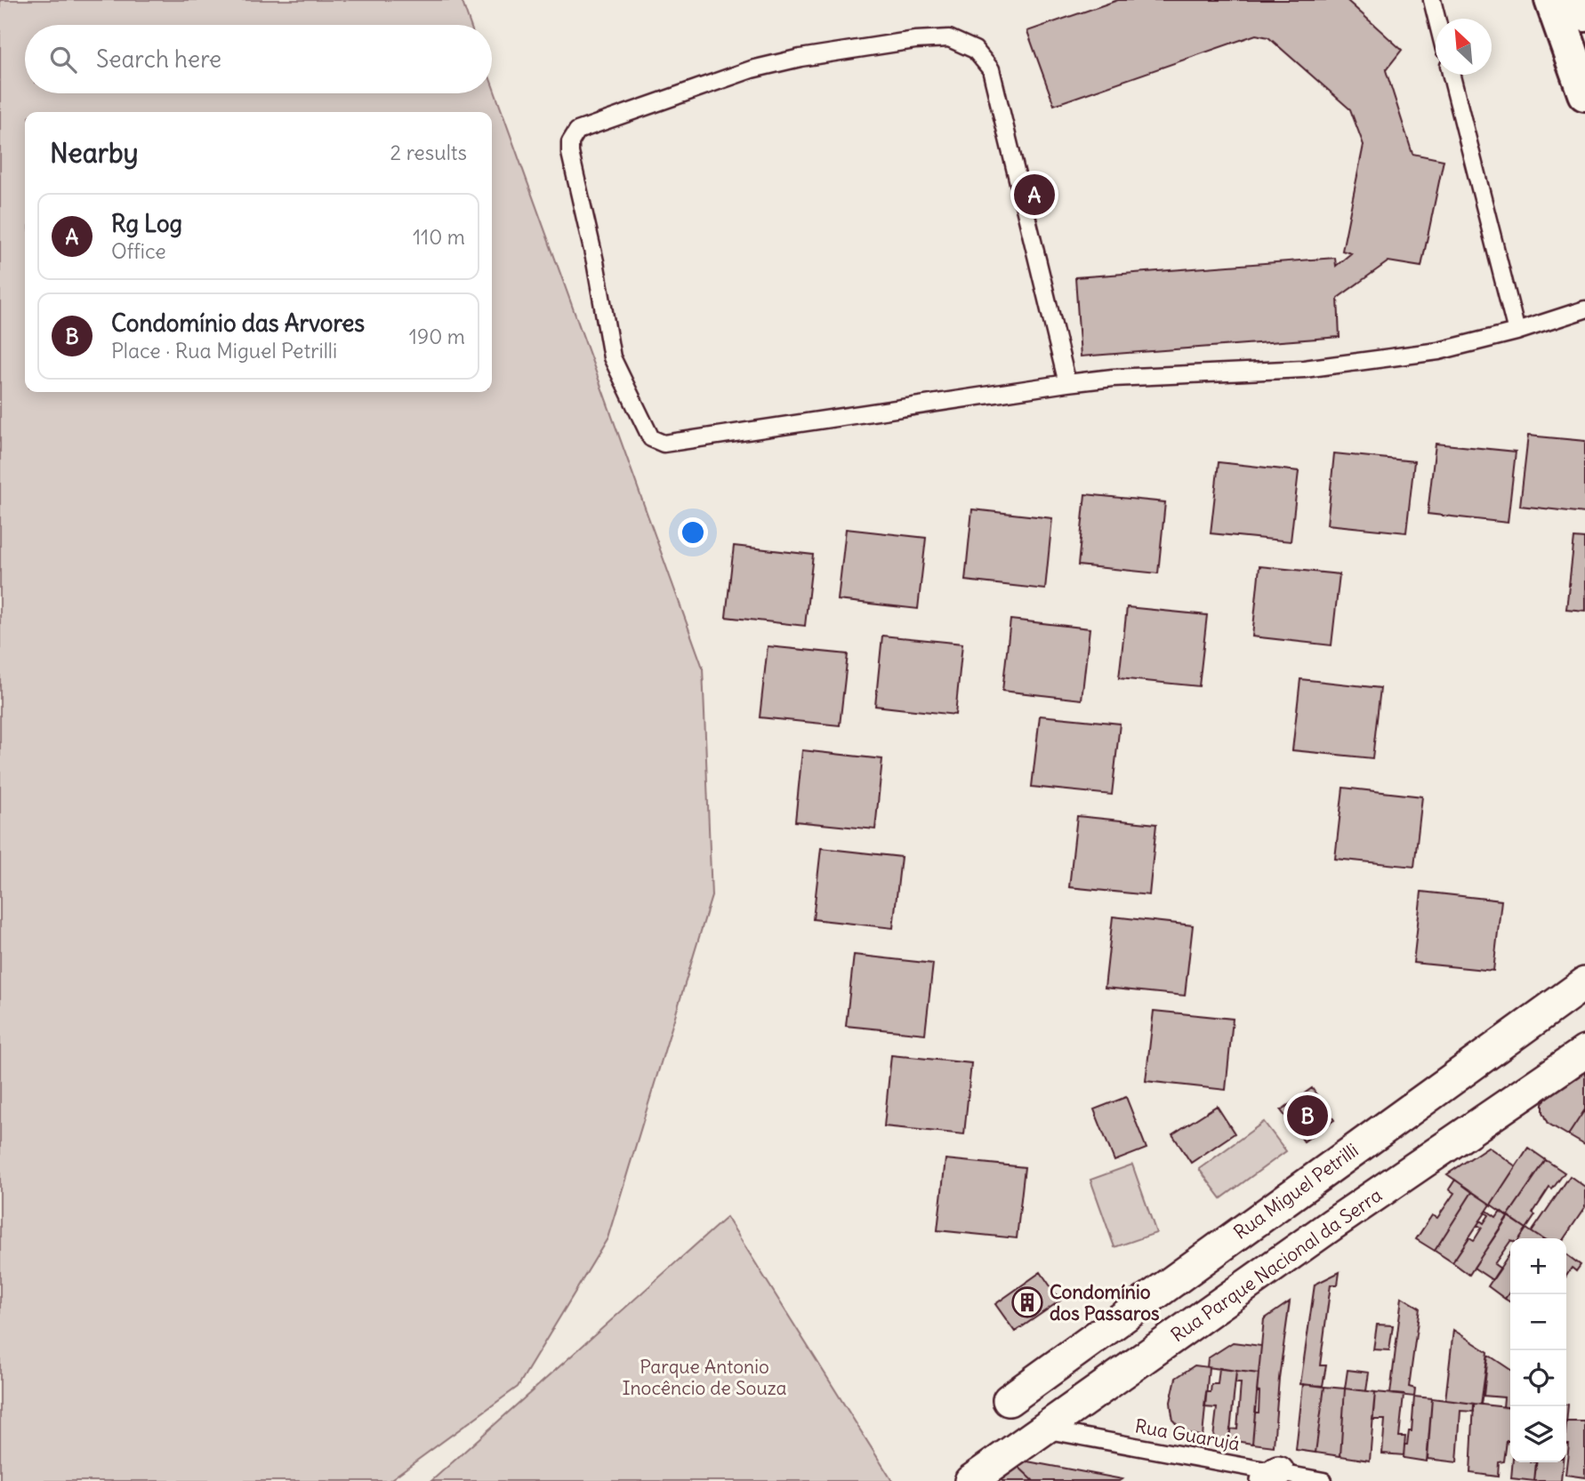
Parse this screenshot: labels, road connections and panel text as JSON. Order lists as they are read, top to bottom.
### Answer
{
  "streets": {
    "street": ["Rua Miguel Petrilli", "Rua Parque Nacional da Serra"],
    "lane": ["Rua Guarujá"]
  },
  "crossings": [
    ["Rua Parque Nacional da Serra", "Rua Guarujá"]
  ],
  "parks": ["Parque Antonio Inocêncio de Souza"],
  "places": {
    "building": ["Condomínio dos Passaros"]
  },
  "north": "top left",
  "page": {
    "search": "Search here",
    "heading": ["Nearby", "2 results"],
    "pins": ["A", "B"],
    "list": [
      {
        "mark": "A",
        "name": "Rg Log",
        "note": "Office",
        "value": "110 m"
      },
      {
        "mark": "B",
        "name": "Condomínio das Arvores",
        "note": "Place · Rua Miguel Petrilli",
        "value": "190 m"
      }
    ],
    "map_buttons": ["+", "−"]
  }
}
